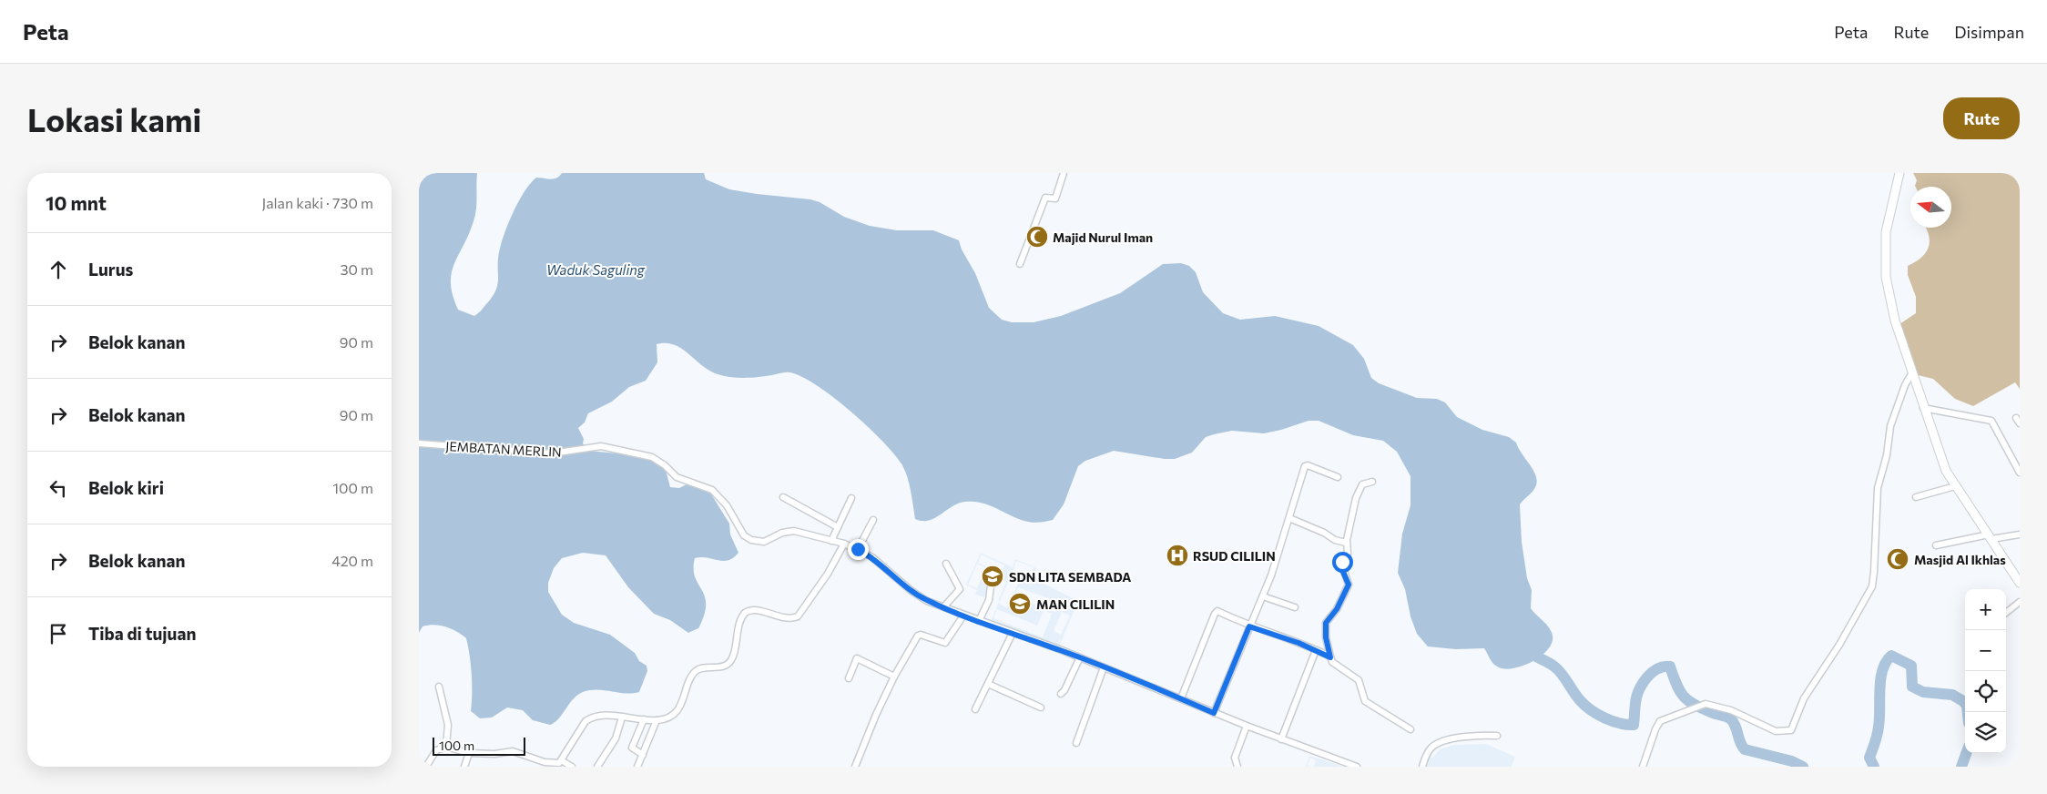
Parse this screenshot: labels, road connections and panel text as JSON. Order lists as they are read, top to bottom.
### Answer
{
  "streets": {
    "street": ["JEMBATAN MERLIN"]
  },
  "water": ["Waduk Saguling"],
  "places": {
    "mosque": ["Majid Nurul Iman", "Masjid Al Ikhlas"],
    "hospital": ["RSUD CILILIN"],
    "school or university": ["SDN LITA SEMBADA", "MAN CILILIN"]
  },
  "scale_bar": "100 m",
  "north": "left",
  "page": {
    "header": "Peta",
    "nav": ["Peta", "Rute", "Disimpan"],
    "buttons": "Rute",
    "title": "Lokasi kami",
    "heading": ["10 mnt", "Jalan kaki · 730 m"],
    "list": [
      ["Lurus", "30 m"],
      ["Belok kanan", "90 m"],
      ["Belok kanan", "90 m"],
      ["Belok kiri", "100 m"],
      ["Belok kanan", "420 m"],
      "Tiba di tujuan"
    ],
    "map_buttons": ["+", "−"],
    "scale": "100 m"
  }
}
